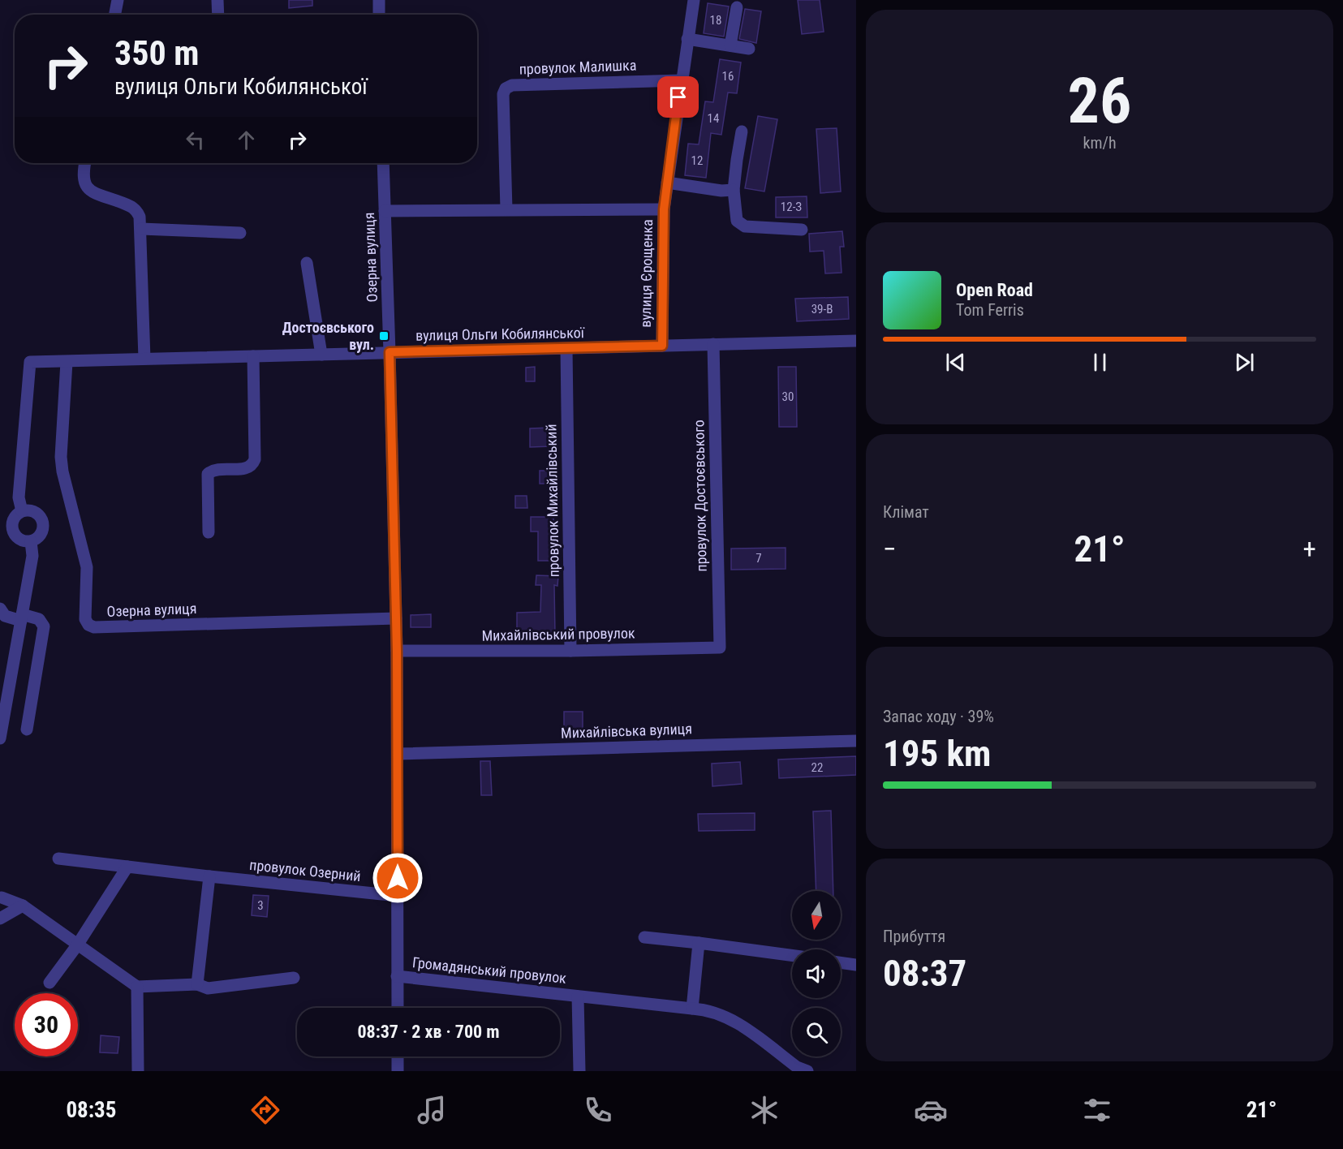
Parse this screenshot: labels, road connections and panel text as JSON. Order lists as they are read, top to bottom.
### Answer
{
  "streets": {
    "street": [
      "провулок Малишка",
      "Озерна вулиця",
      "вулиця Єрощенка",
      "вулиця Ольги Кобилянської",
      "провулок Достоєвського",
      "провулок Михайлівський",
      "Михайлівський провулок",
      "Михайлівська вулиця",
      "провулок Озерний",
      "Громадянський провулок"
    ]
  },
  "crossings": [
    ["провулок Малишка", "вулиця Єрощенка"],
    ["Озерна вулиця", "вулиця Ольги Кобилянської"],
    ["Озерна вулиця", "Михайлівський провулок"],
    ["Озерна вулиця", "Михайлівська вулиця"],
    ["Озерна вулиця", "провулок Озерний"],
    ["Озерна вулиця", "Громадянський провулок"],
    ["вулиця Єрощенка", "вулиця Ольги Кобилянської"],
    ["вулиця Ольги Кобилянської", "провулок Достоєвського"],
    ["вулиця Ольги Кобилянської", "провулок Михайлівський"],
    ["провулок Достоєвського", "Михайлівський провулок"],
    ["провулок Михайлівський", "Михайлівський провулок"]
  ],
  "places": {
    "transit": ["Достоєвського вул."]
  },
  "house_numbers": [
    "18",
    "16",
    "14",
    "12",
    "12-З",
    "39-В",
    "30",
    "7",
    "22",
    "3"
  ],
  "north": "bottom",
  "page": {
    "tile": [
      ["26", "km/h"],
      "Клімат",
      ["Запас ходу · 39%", "195 km"],
      ["Прибуття", "08:37"]
    ],
    "turn": ["350 m", "вулиця Ольги Кобилянської"],
    "song": ["Open Road", "Tom Ferris"],
    "heat": ["−", "21°", "+"],
    "limit": "30",
    "trip": "08:37 · 2 хв · 700 m",
    "tabs": ["08:35", "21°"]
  }
}
